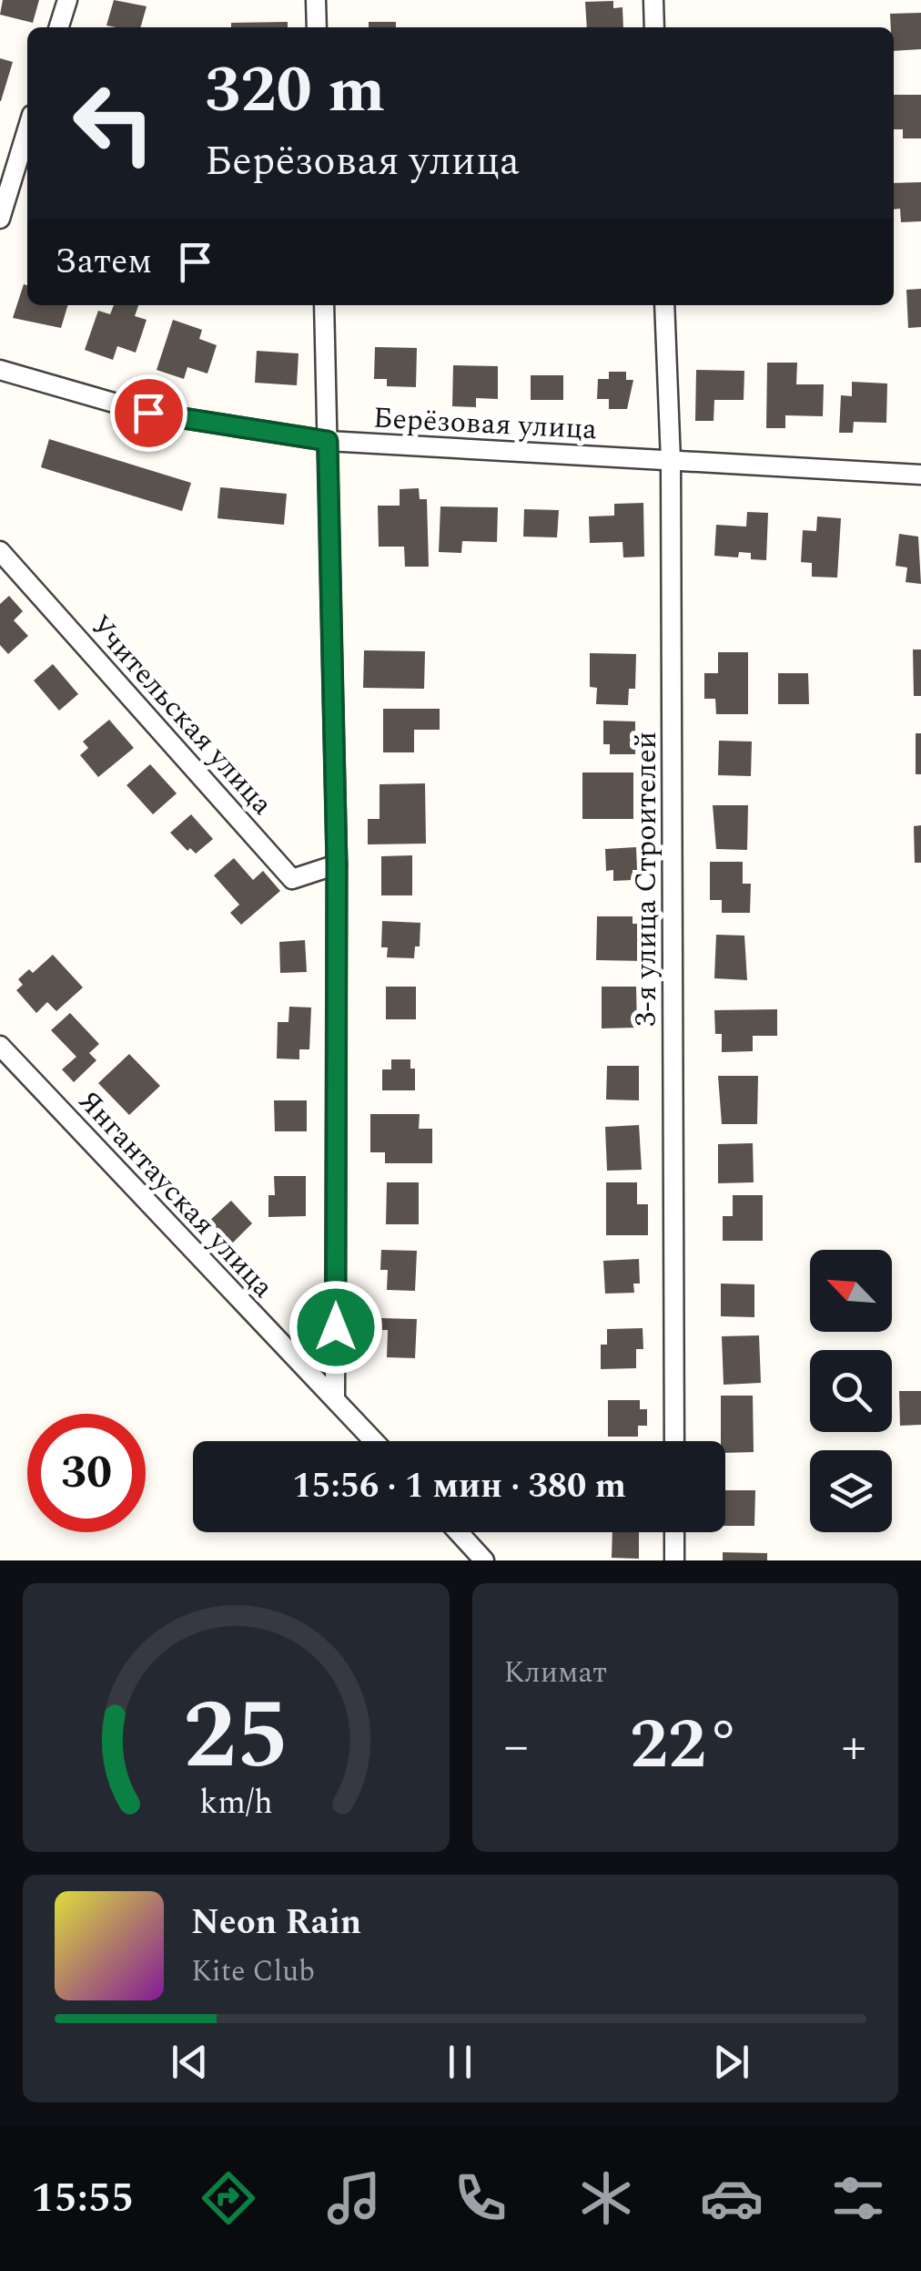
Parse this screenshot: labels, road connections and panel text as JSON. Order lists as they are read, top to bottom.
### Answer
{
  "streets": {
    "street": [
      "Берёзовая улица",
      "Учительская улица",
      "3-я улица Строителей",
      "Янгантауская улица"
    ]
  },
  "crossings": [
    ["Берёзовая улица", "3-я улица Строителей"]
  ],
  "north": "top left",
  "page": {
    "turn": ["320 m", "Берёзовая улица"],
    "then": "Затем",
    "limit": "30",
    "trip": "15:56 · 1 мин · 380 m",
    "tile": "Климат",
    "heat": ["−", "22°", "+"],
    "song": ["Neon Rain", "Kite Club"],
    "tabs": "15:55",
    "gauge": ["25", "km/h"]
  }
}
